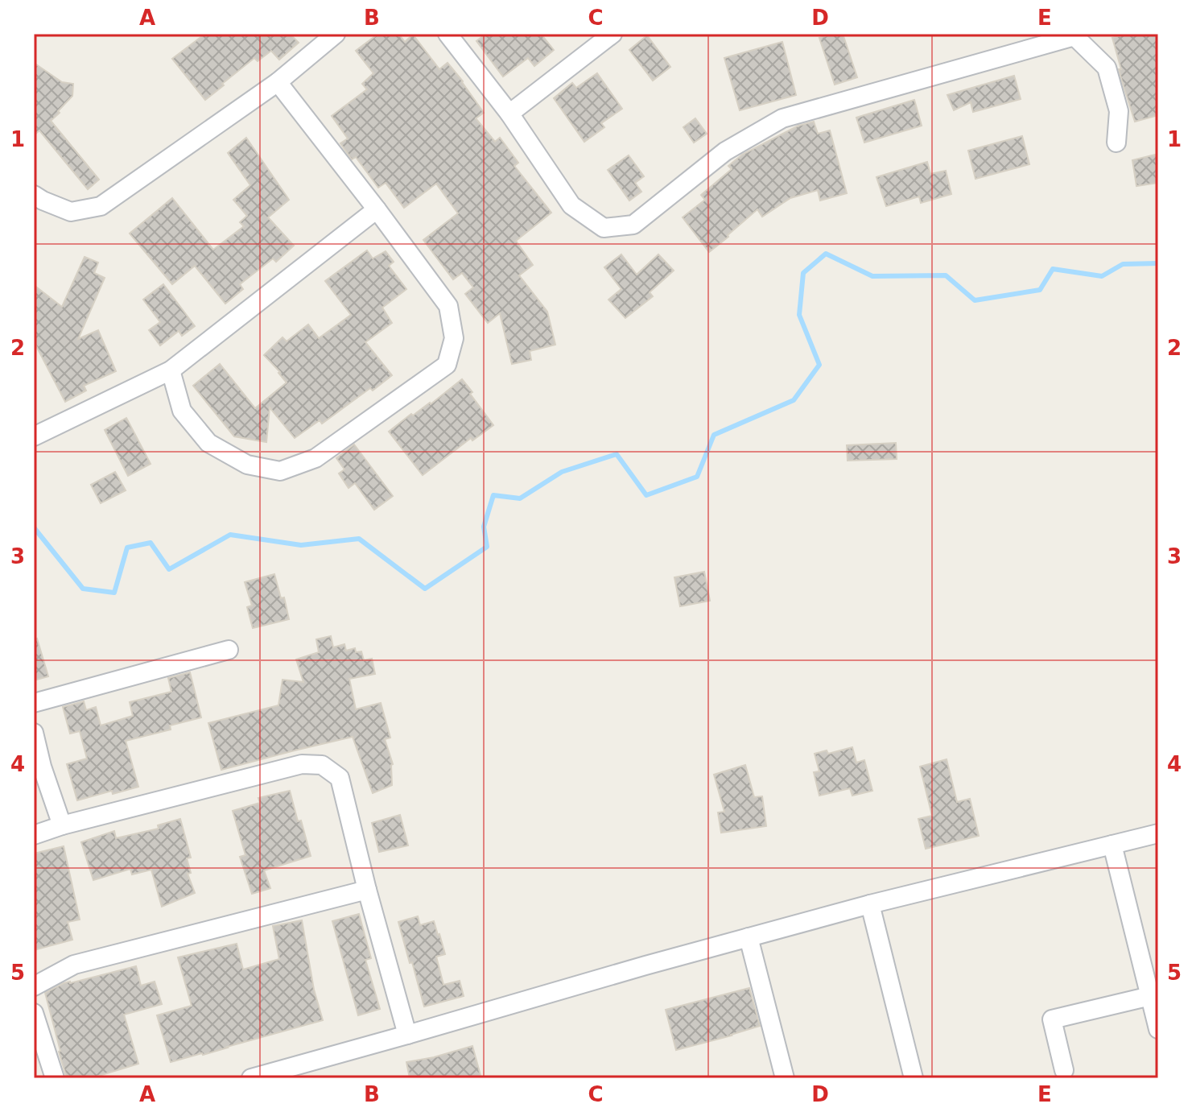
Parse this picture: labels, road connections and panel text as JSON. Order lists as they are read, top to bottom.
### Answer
{
  "grid": {
    "columns": [
      "A",
      "B",
      "C",
      "D",
      "E"
    ],
    "rows": [
      "1",
      "2",
      "3",
      "4",
      "5"
    ]
  }
}
